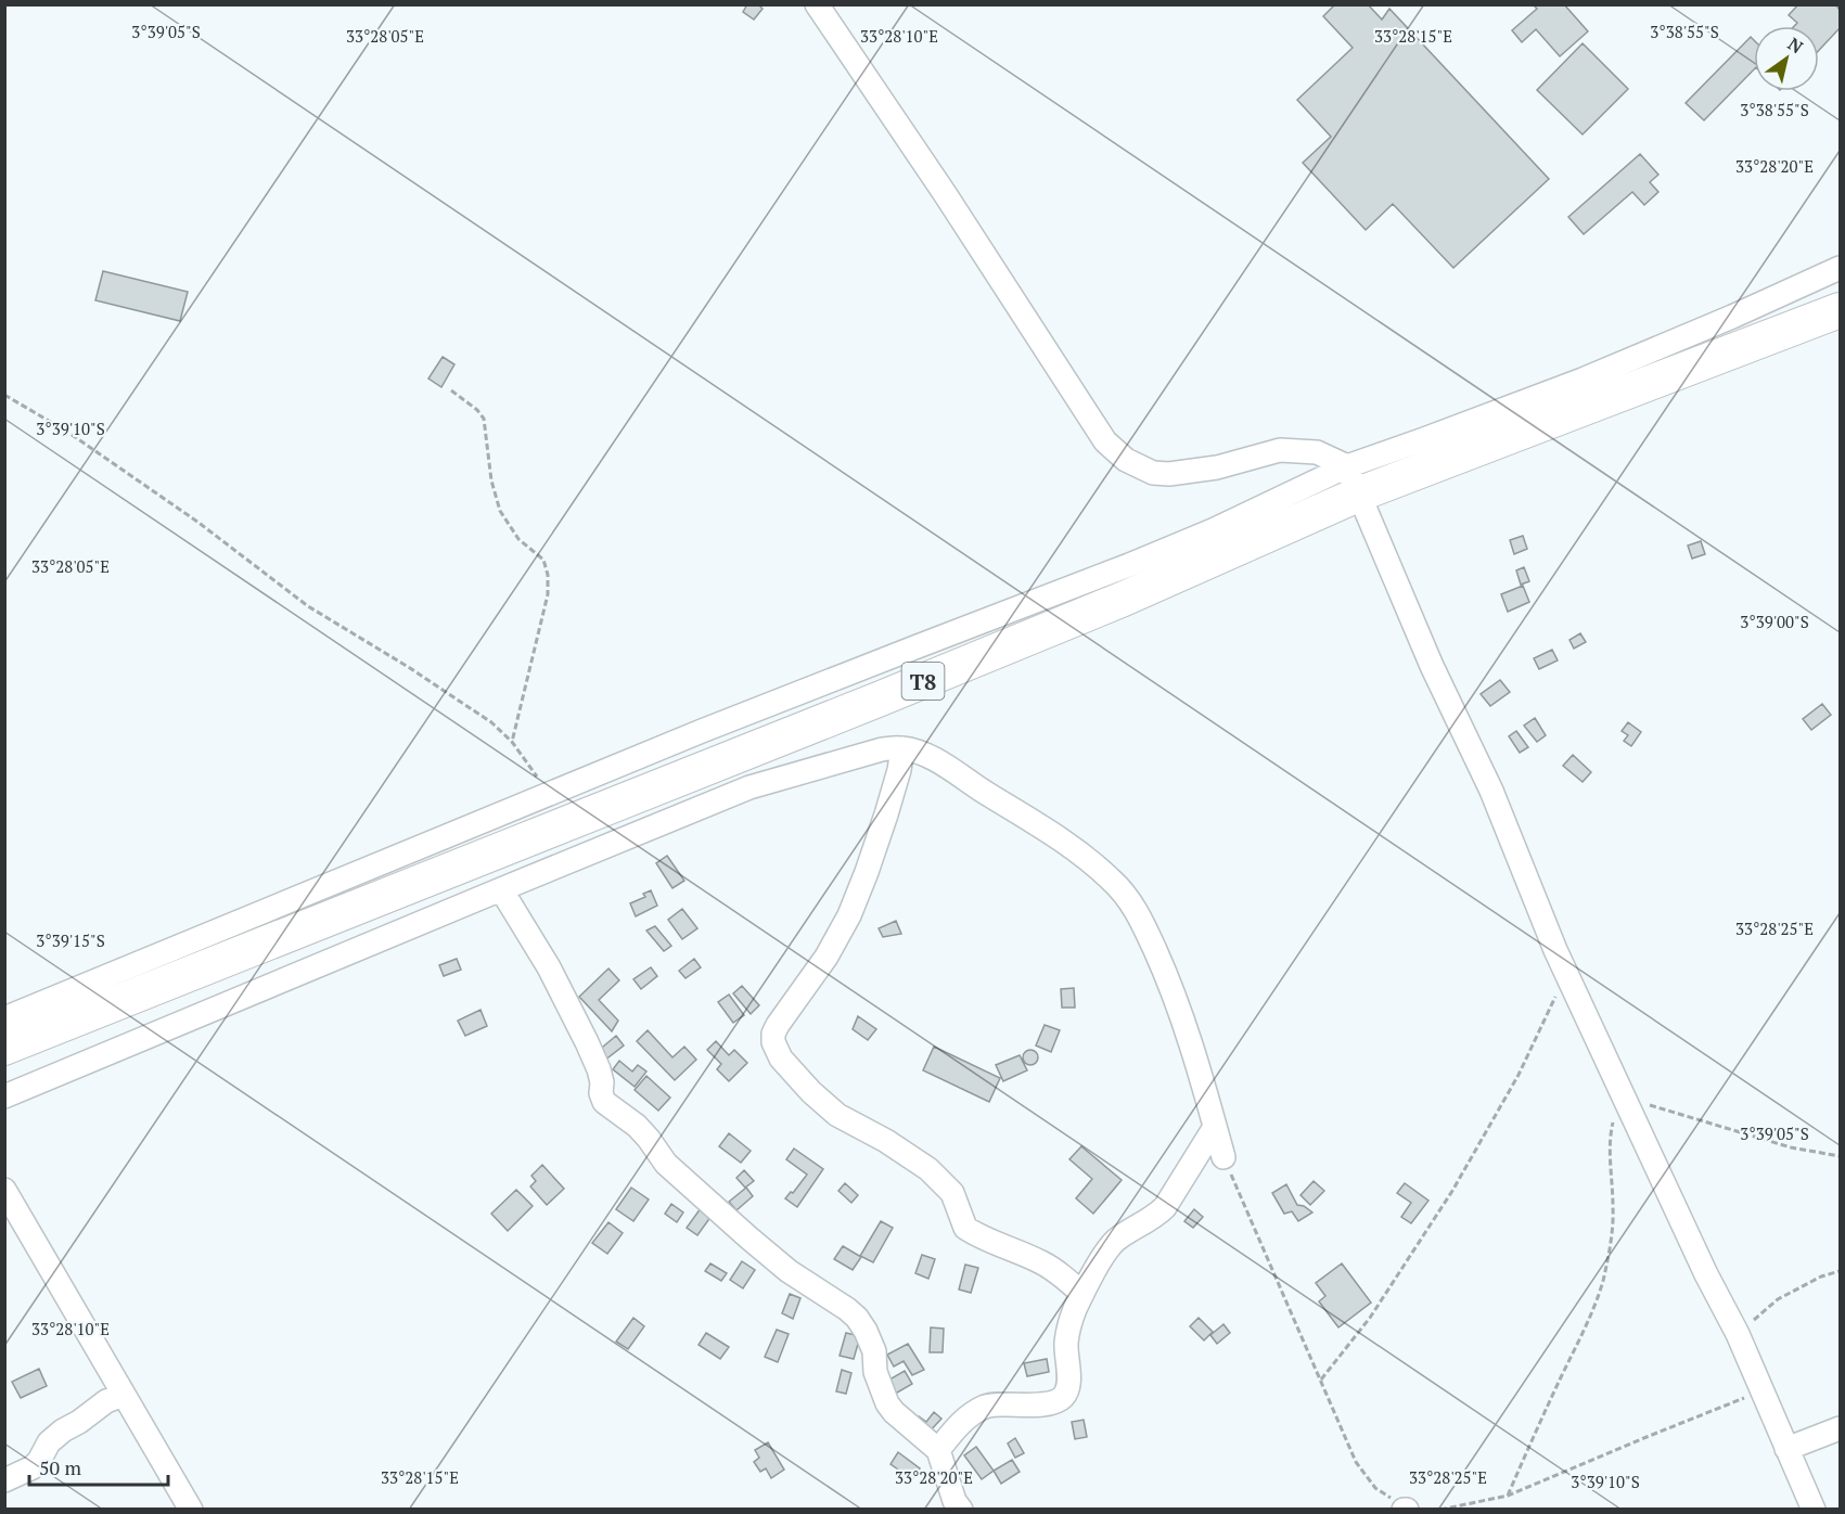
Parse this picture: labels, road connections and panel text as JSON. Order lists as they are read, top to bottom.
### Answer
{
  "streets": {
    "highway": ["T8"]
  },
  "scale_bar": "50 m",
  "north": "top right",
  "coordinates": [
    "3°39'05\"S",
    "3°38'55\"S",
    "33°28'10\"E",
    "33°28'15\"E",
    "33°28'05\"E",
    "33°28'20\"E",
    "3°39'10\"S",
    "3°39'00\"S",
    "33°28'25\"E",
    "3°39'15\"S"
  ]
}
